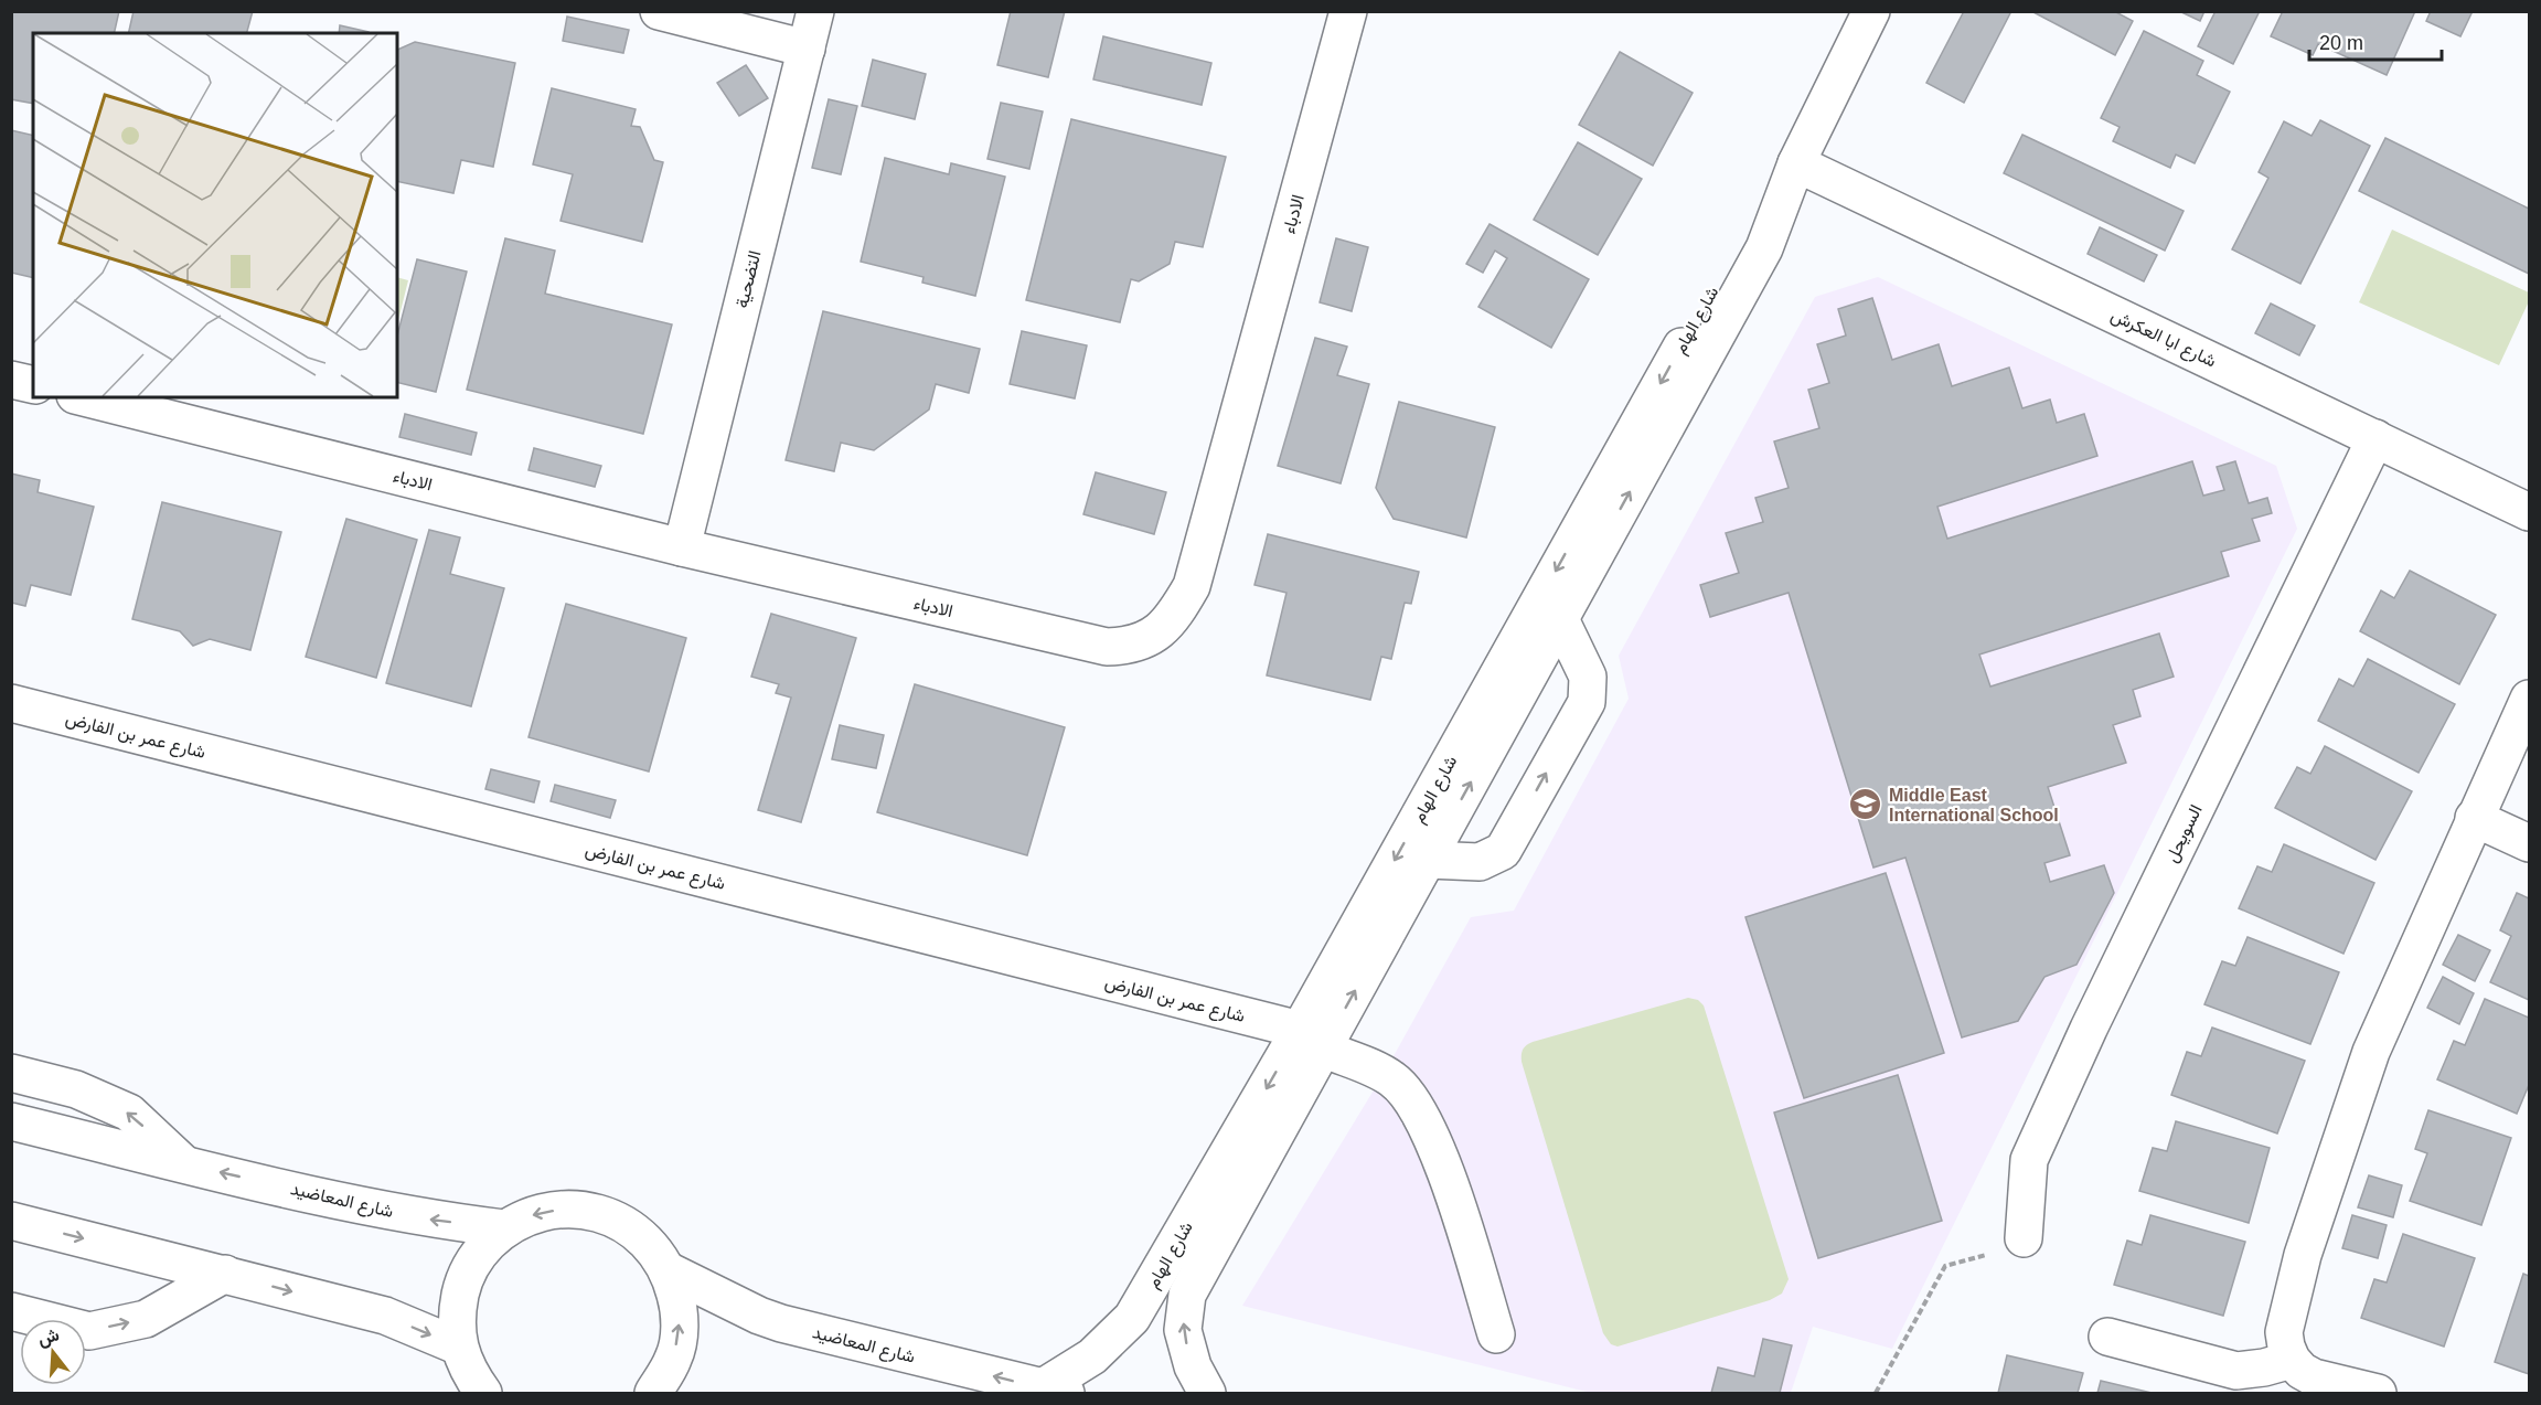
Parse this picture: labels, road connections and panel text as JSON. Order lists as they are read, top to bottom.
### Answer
{
  "streets": {
    "street": [
      "الادباء",
      "التضحية",
      "شارع الهام",
      "شارع ابا العكرش",
      "شارع عمر بن الفارض",
      "السويحل",
      "شارع المعاضيد"
    ]
  },
  "crossings": [
    ["الادباء", "التضحية"],
    ["شارع الهام", "شارع ابا العكرش"],
    ["شارع الهام", "شارع عمر بن الفارض"],
    ["شارع الهام", "شارع المعاضيد"],
    ["شارع ابا العكرش", "السويحل"]
  ],
  "places": {
    "school or university": ["Middle East International School"]
  },
  "scale_bar": "20 m",
  "north": "top"
}
